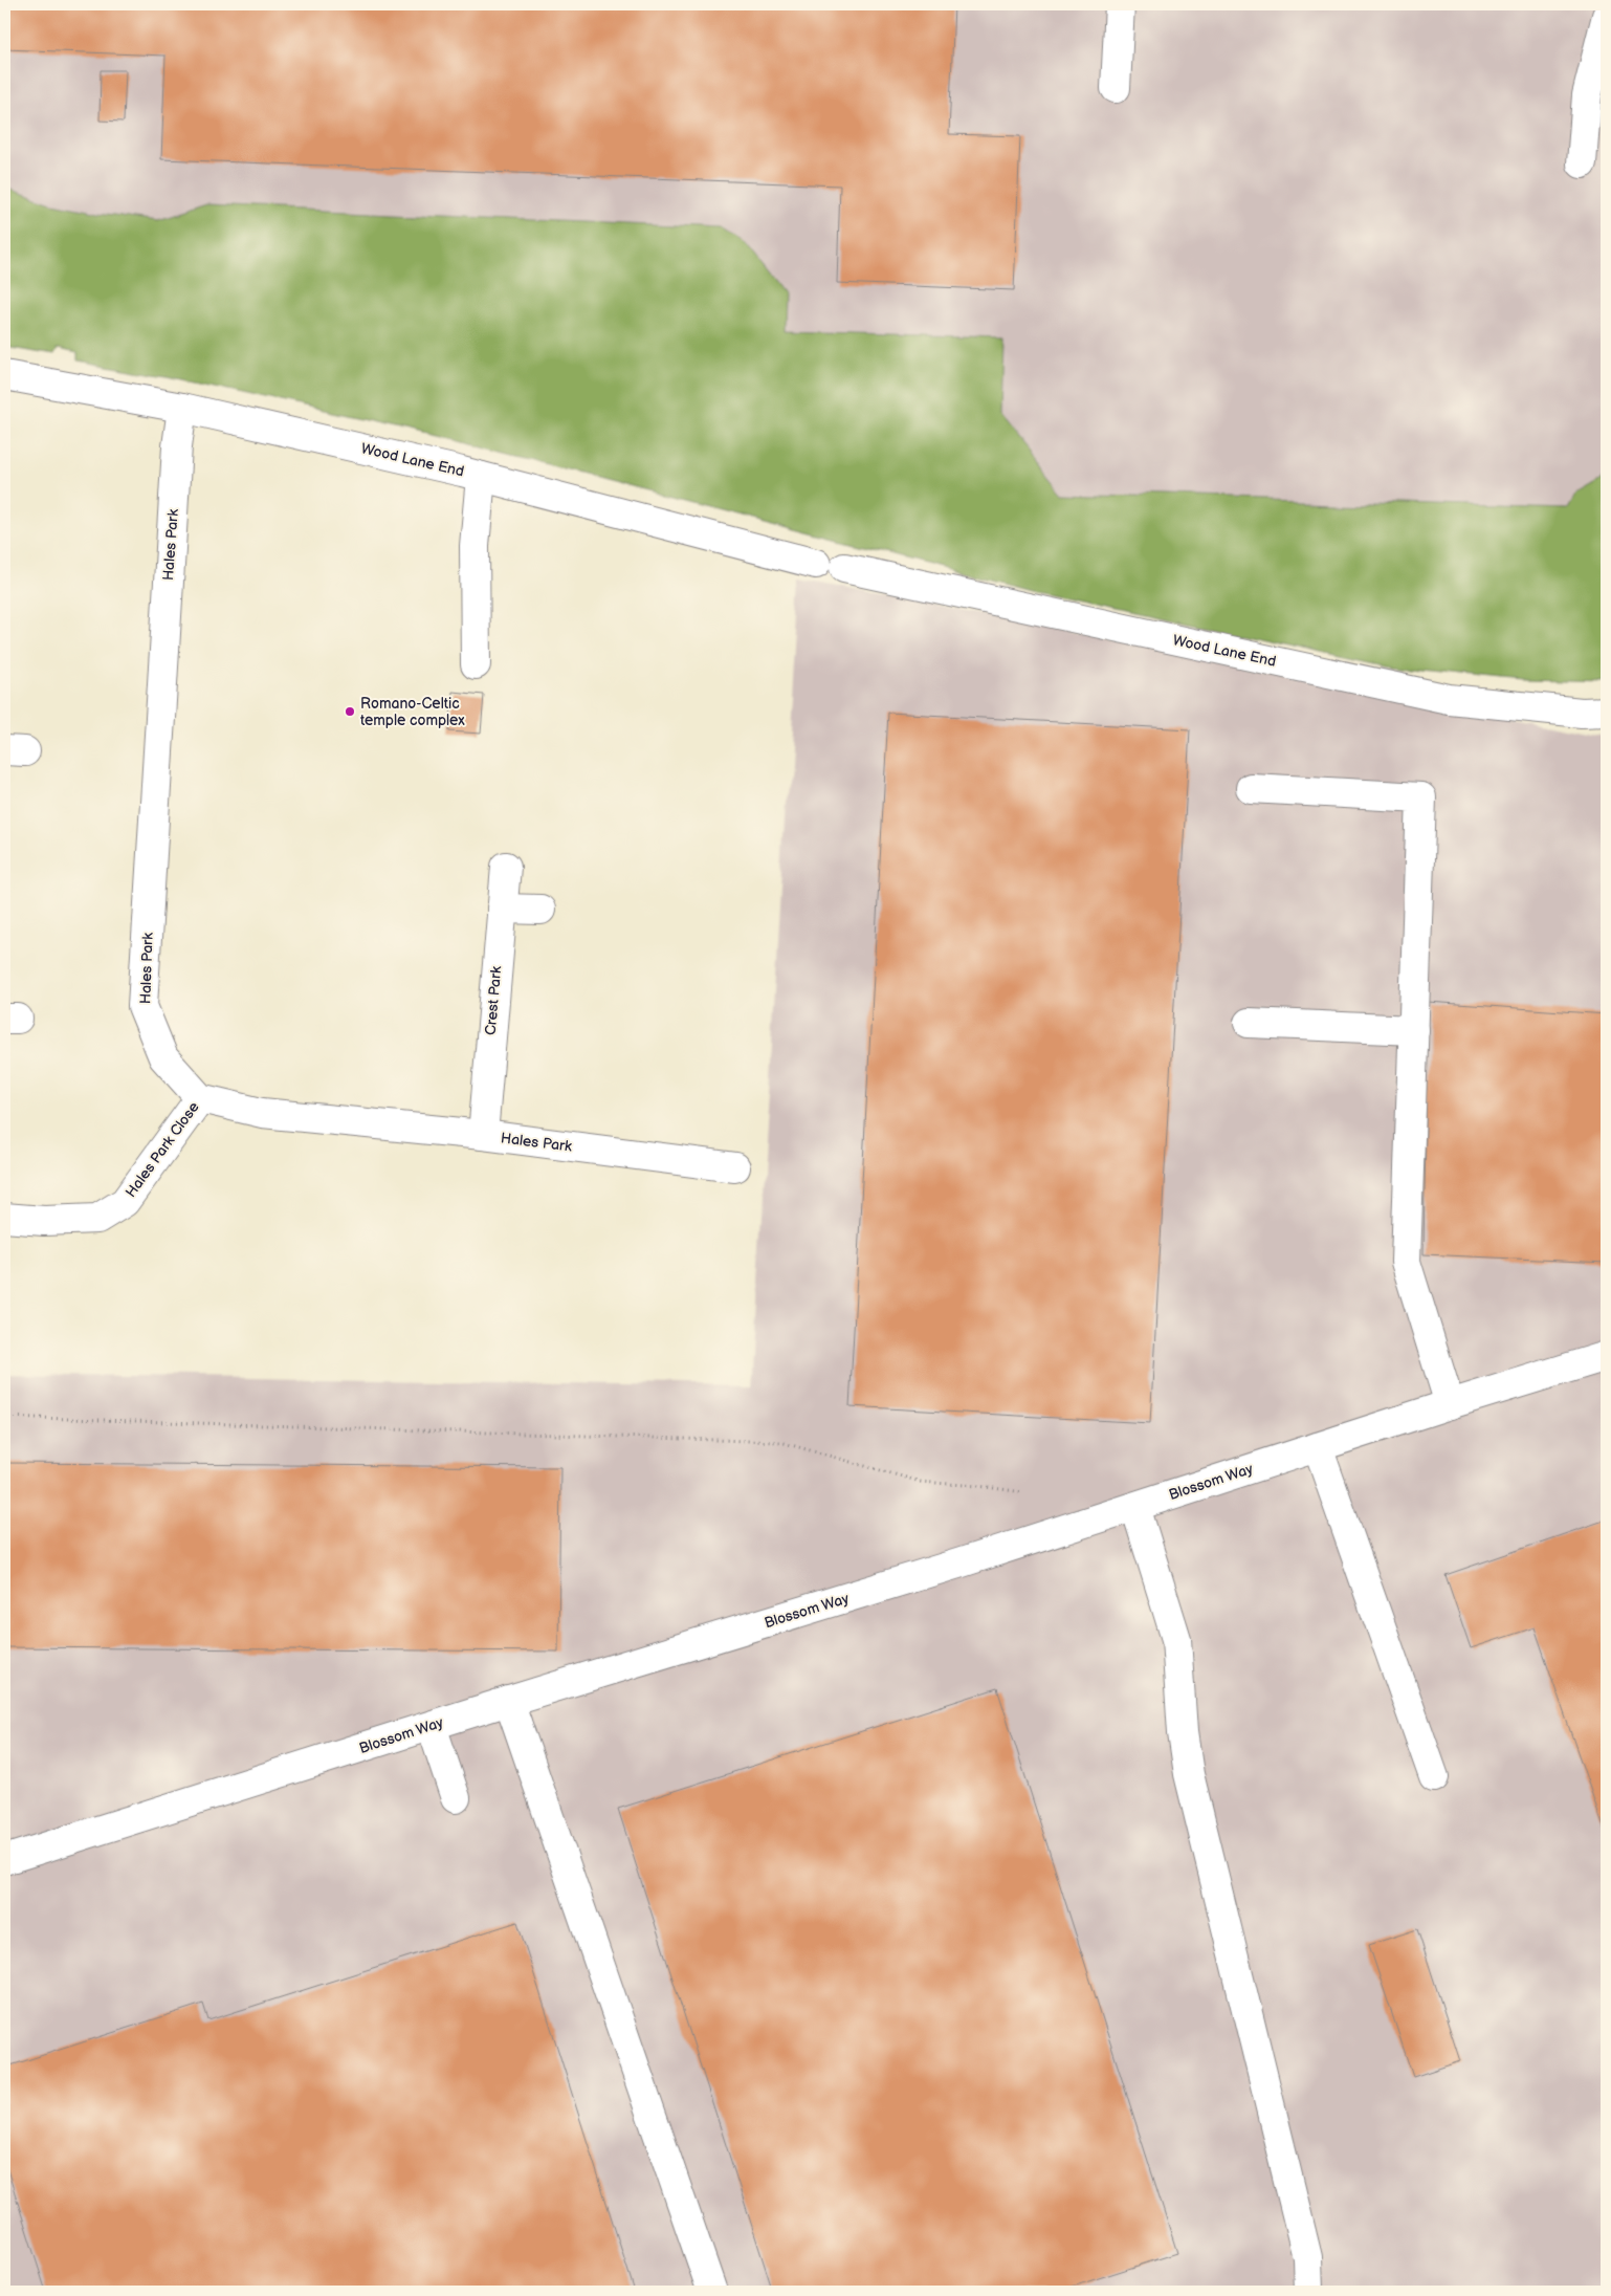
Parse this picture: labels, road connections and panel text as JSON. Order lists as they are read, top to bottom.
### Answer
{
  "streets": {
    "street": [
      "Wood Lane End",
      "Hales Park",
      "Crest Park",
      "Hales Park Close",
      "Blossom Way"
    ]
  },
  "crossings": [
    ["Wood Lane End", "Hales Park"],
    ["Hales Park", "Crest Park"],
    ["Hales Park", "Hales Park Close"]
  ],
  "places": ["Romano-Celtic temple complex"]
}
